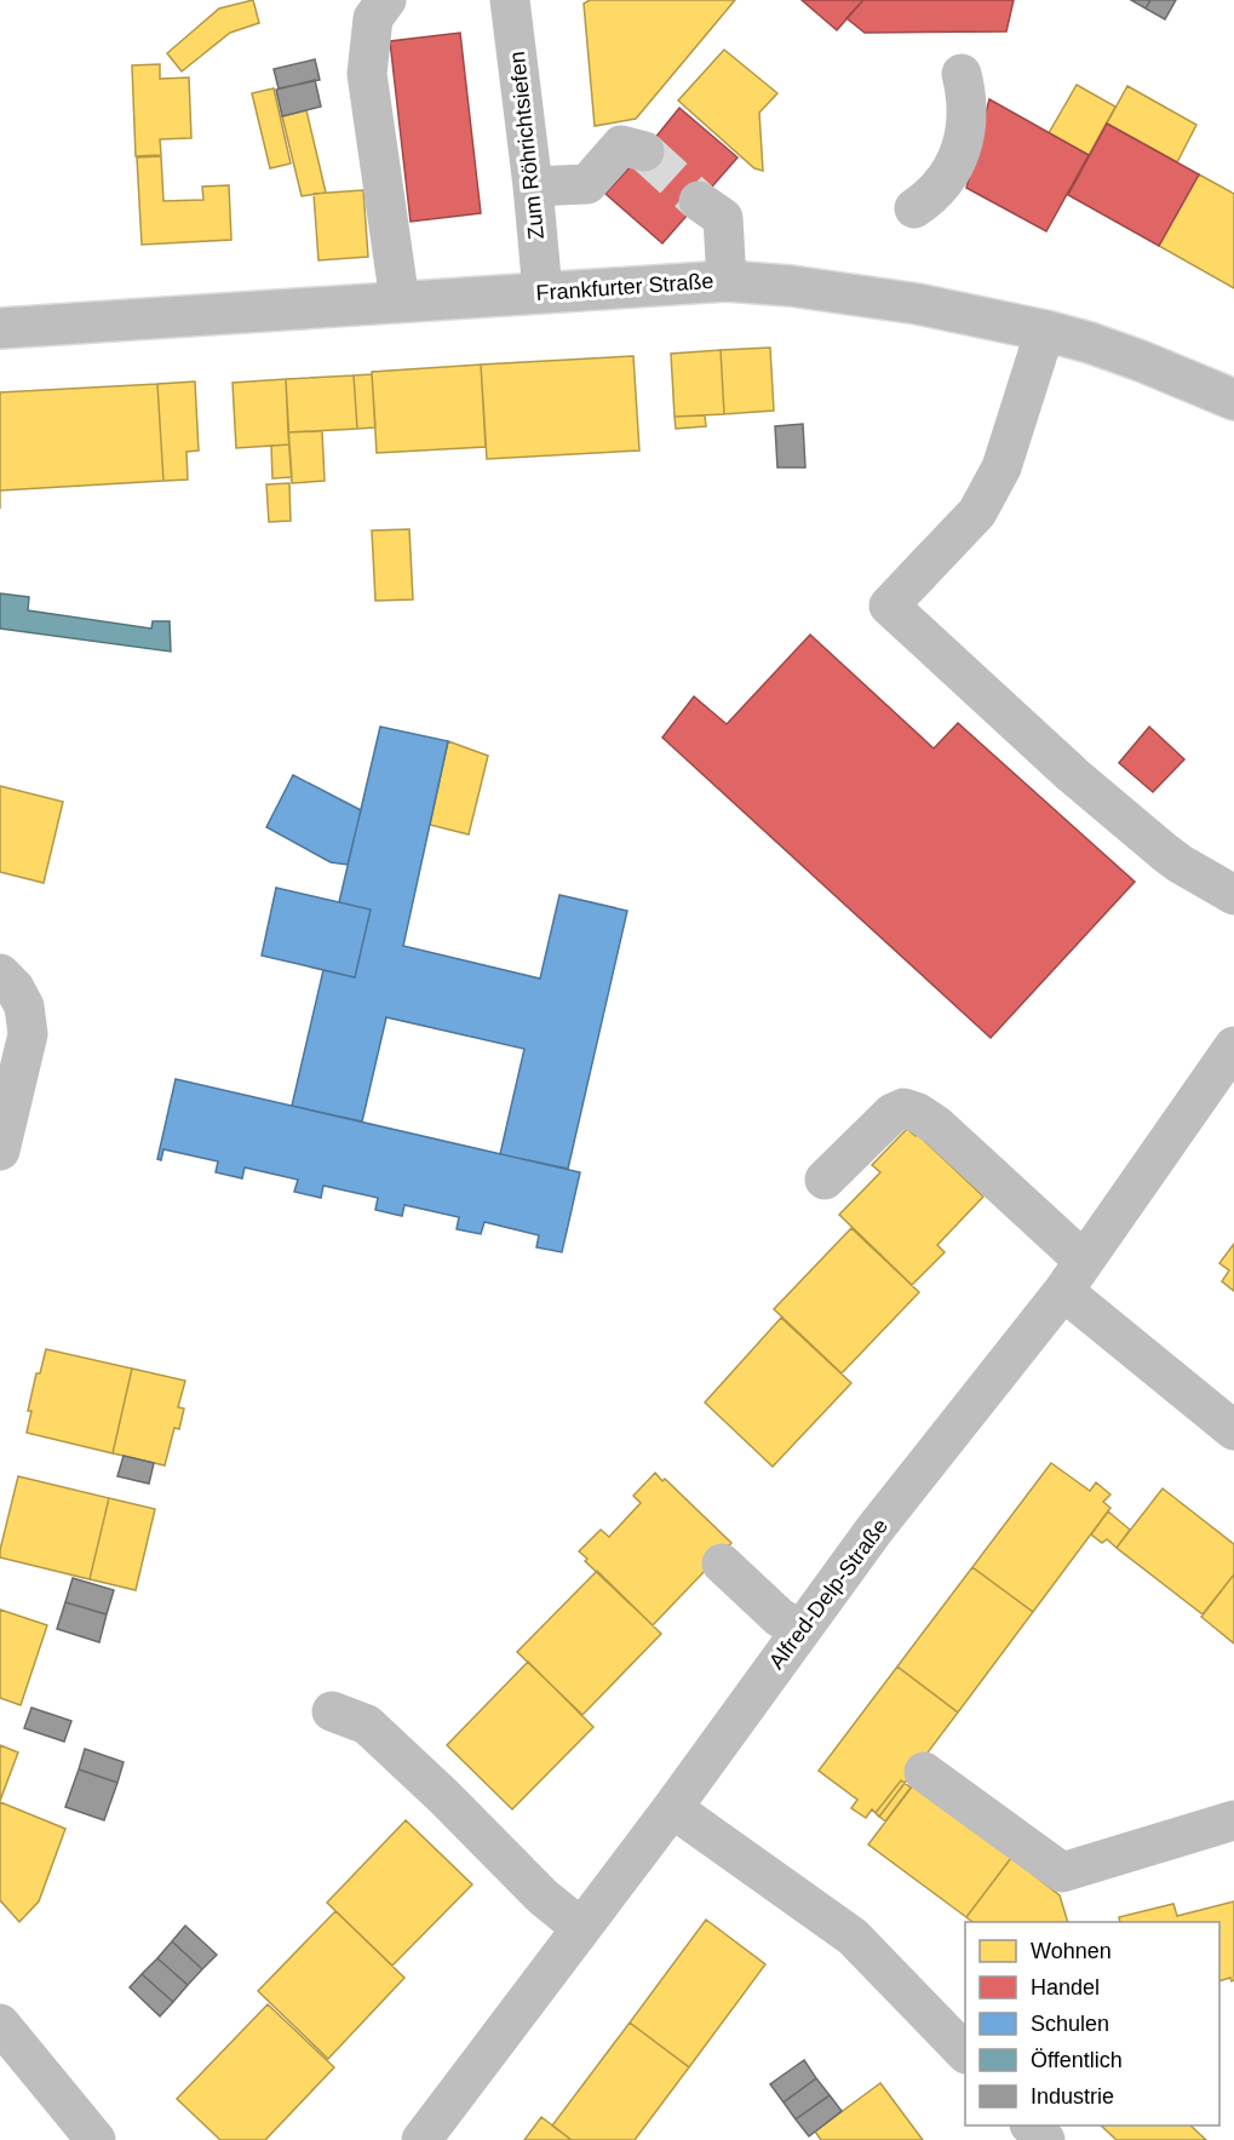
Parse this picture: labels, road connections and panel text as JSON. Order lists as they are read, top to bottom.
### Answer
{
  "streets": {
    "street": ["Zum Röhrichtsiefen", "Frankfurter Straße", "Alfred-Delp-Straße"]
  },
  "crossings": [
    ["Zum Röhrichtsiefen", "Frankfurter Straße"]
  ],
  "legend": [
    "Wohnen",
    "Handel",
    "Schulen",
    "Öffentlich",
    "Industrie"
  ]
}
